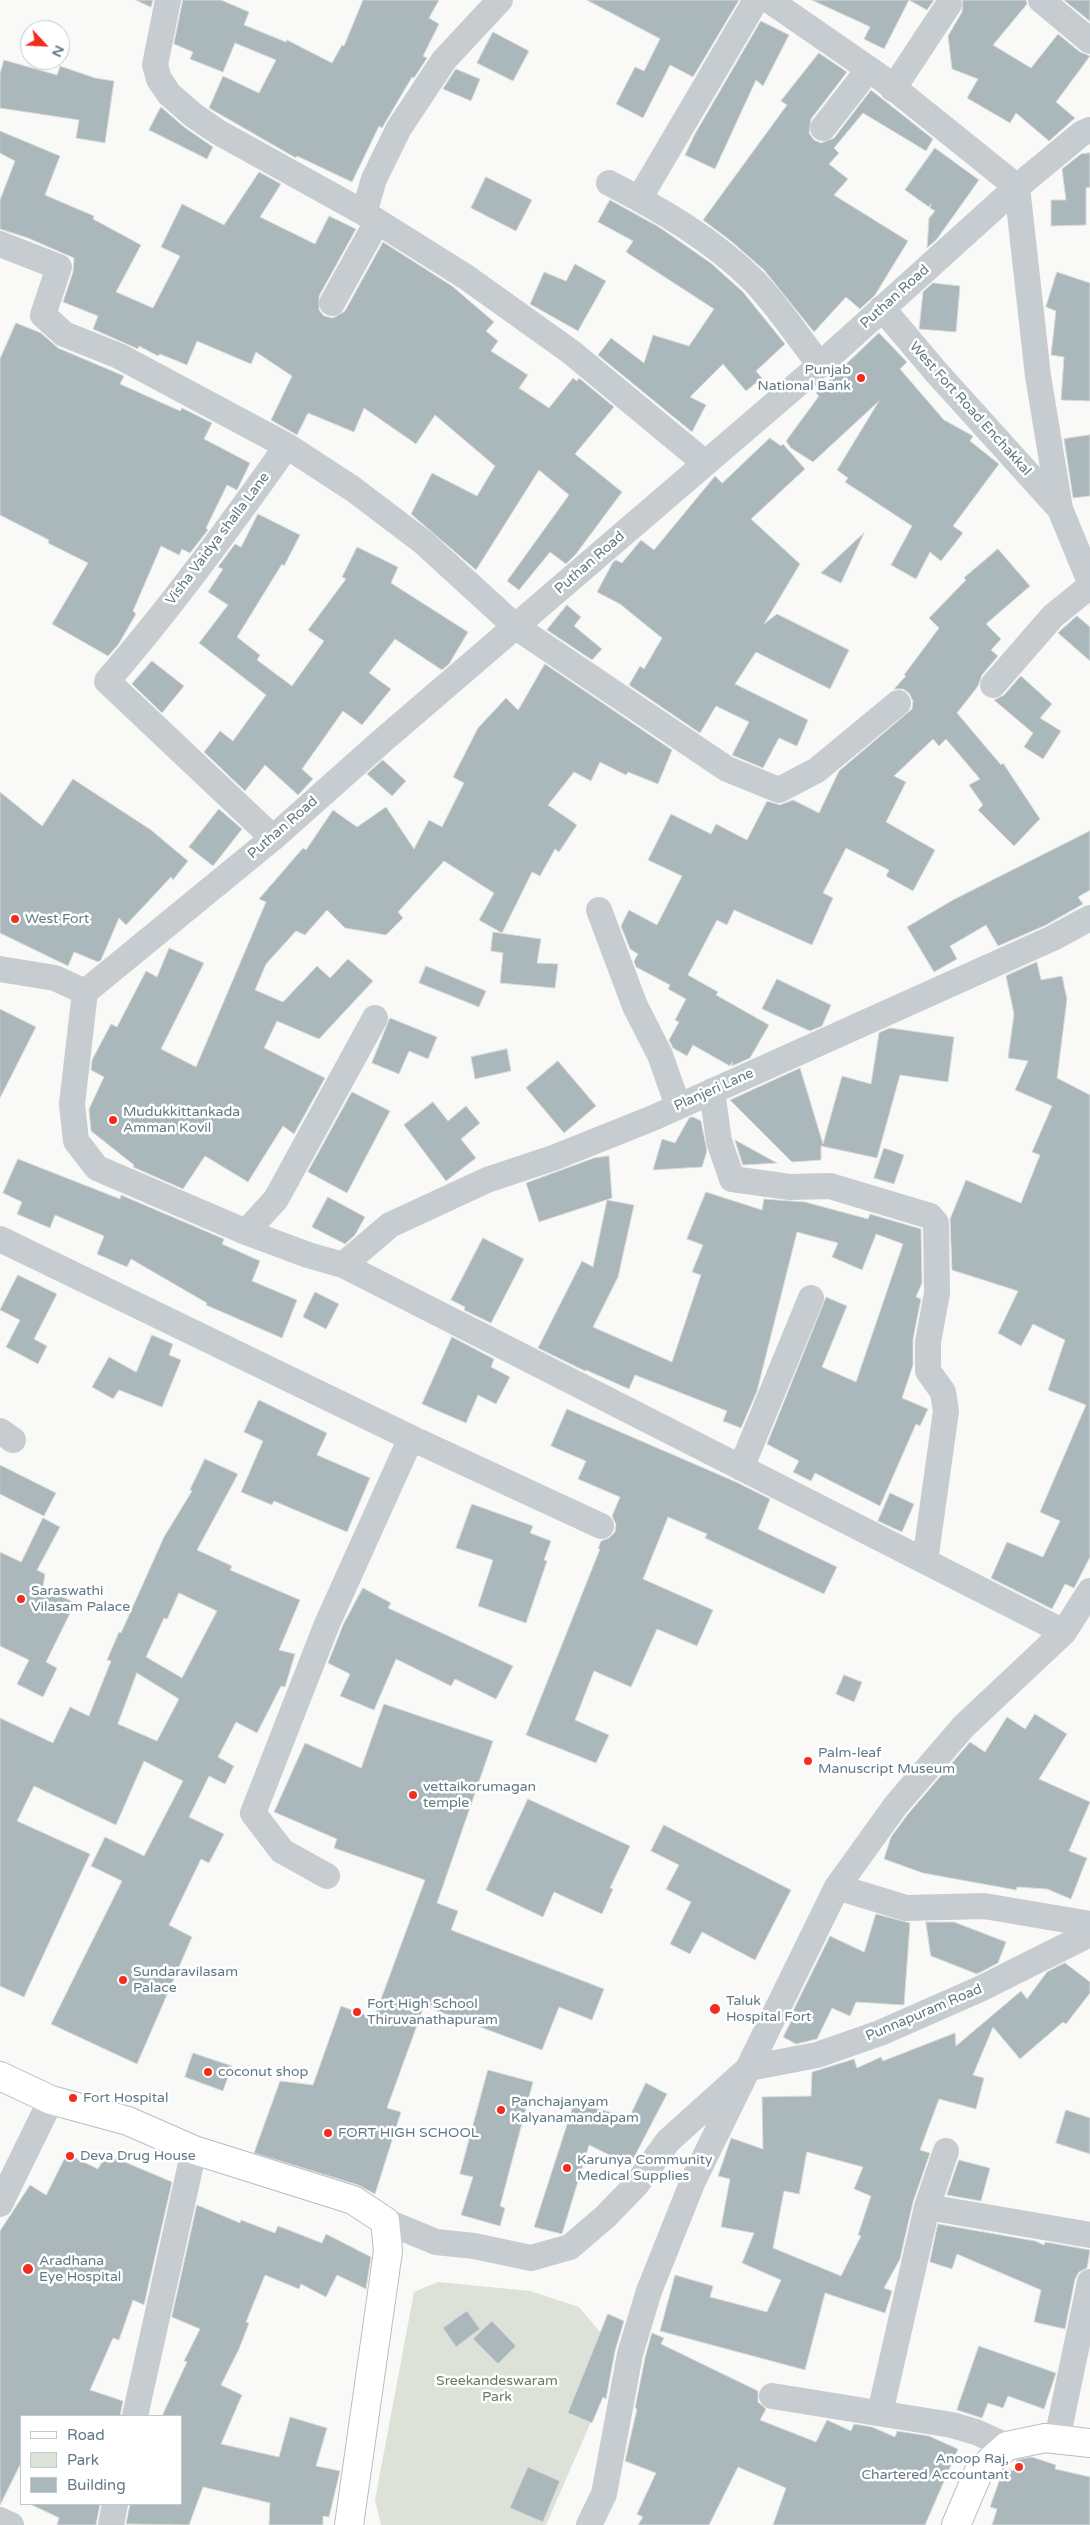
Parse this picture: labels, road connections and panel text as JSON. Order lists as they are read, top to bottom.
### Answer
{
  "streets": {
    "street": [
      "Puthan Road",
      "West Fort Road Enchakkal",
      "Visha Vaidya shalla Lane",
      "Planjeri Lane",
      "Punnapuram Road"
    ]
  },
  "crossings": [
    ["Puthan Road", "West Fort Road Enchakkal"],
    ["Puthan Road", "Visha Vaidya shalla Lane"]
  ],
  "parks": ["Sreekandeswaram Park"],
  "places": [
    "Punjab National Bank",
    "West Fort",
    "Mudukkittankada Amman Kovil",
    "Saraswathi Vilasam Palace",
    "Palm-leaf Manuscript Museum",
    "vettaikorumagan temple",
    "Sundaravilasam Palace",
    "Taluk Hospital Fort",
    "Fort High School Thiruvanathapuram",
    "coconut shop",
    "Fort Hospital",
    "Panchajanyam Kalyanamandapam",
    "FORT HIGH SCHOOL",
    "Deva Drug House",
    "Karunya Community Medical Supplies",
    "Aradhana Eye Hospital",
    "Anoop Raj, Chartered Accountant"
  ],
  "legend": ["Road", "Park", "Building"],
  "north": "bottom right"
}
